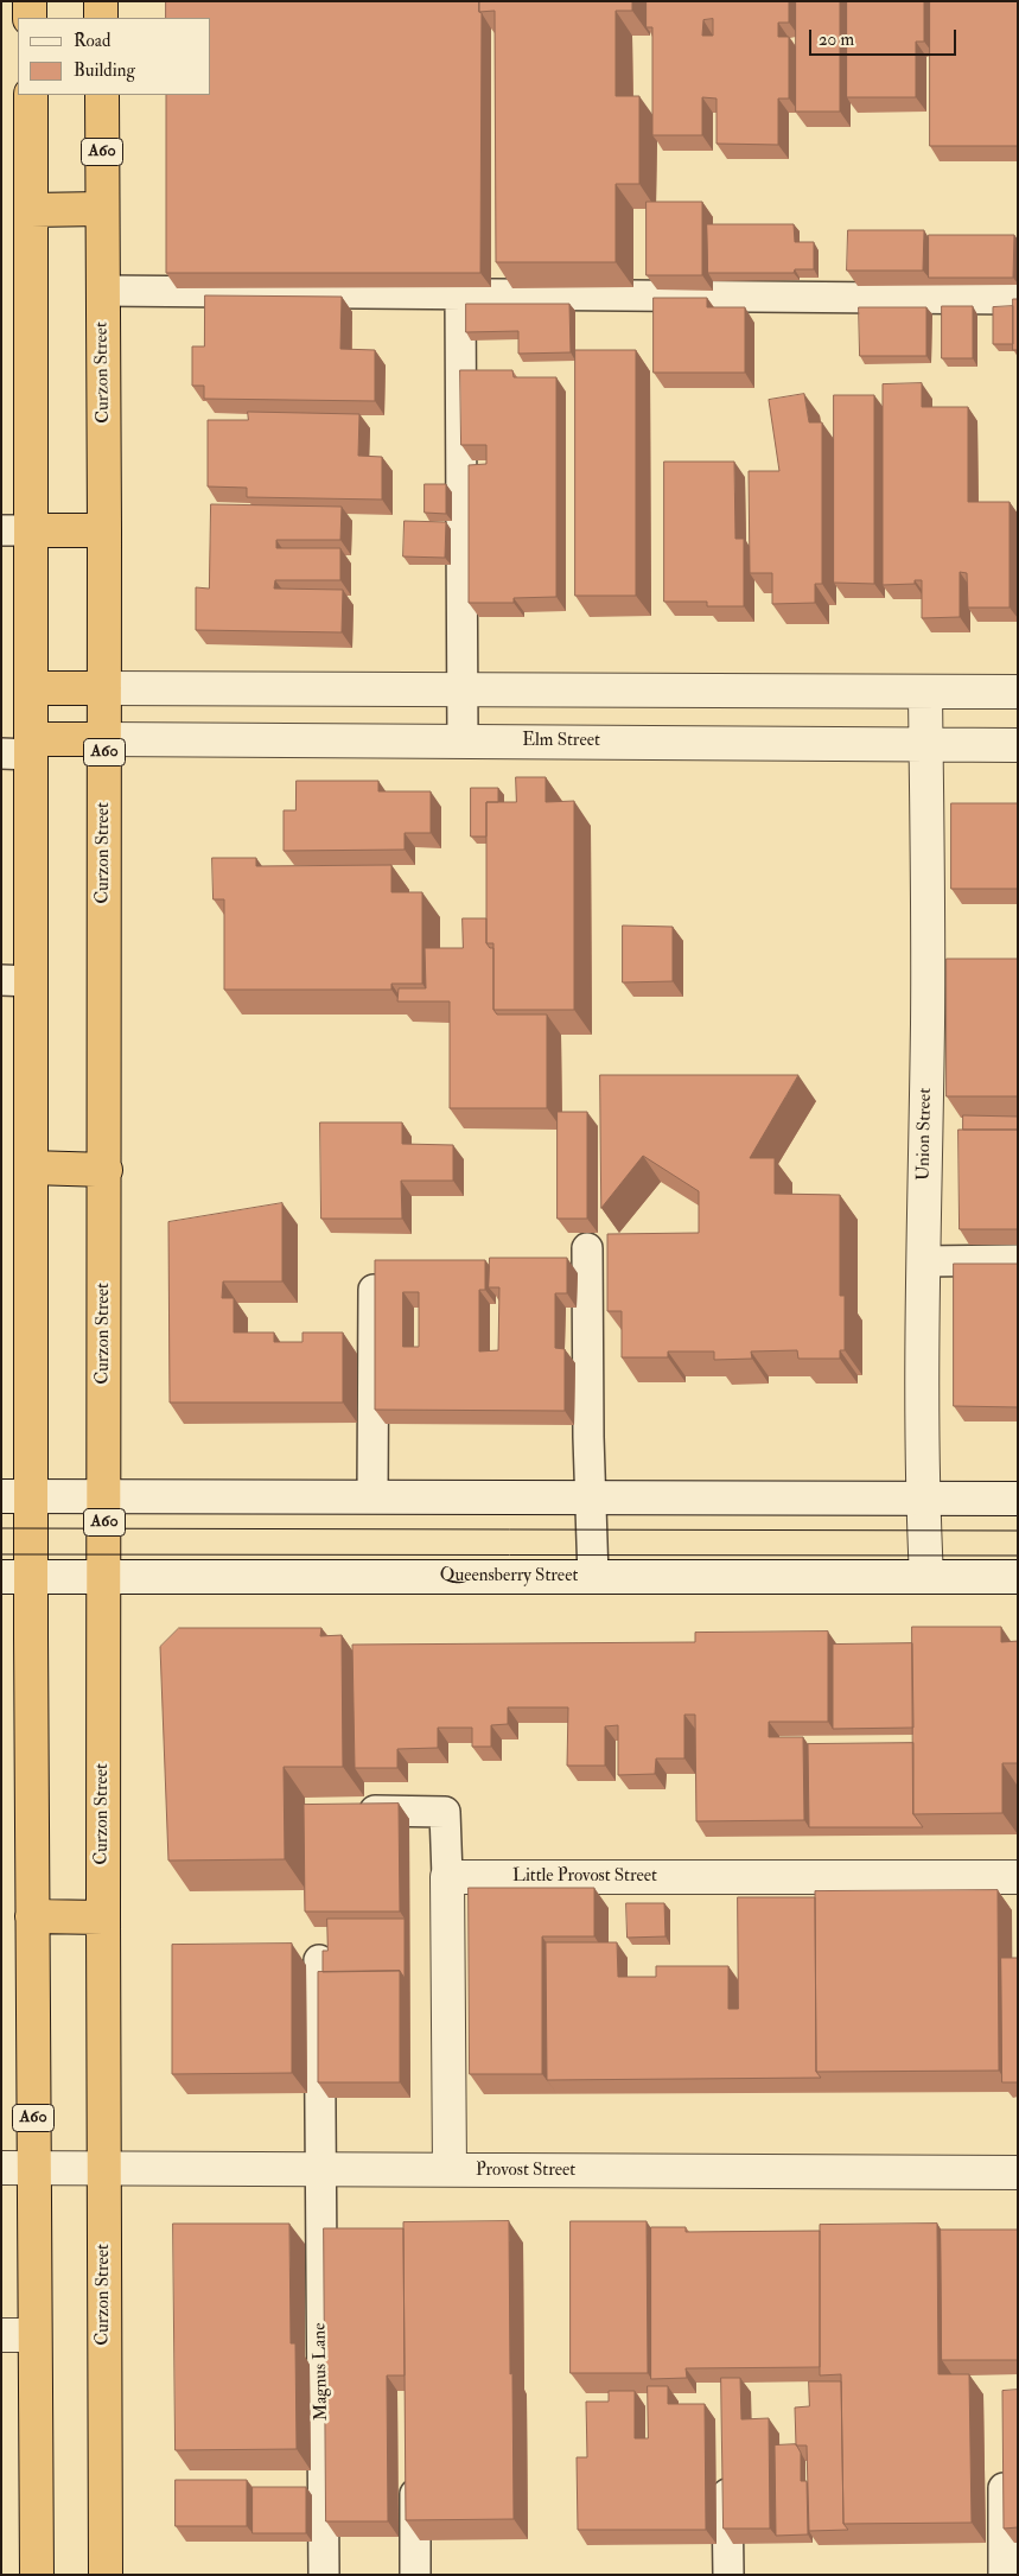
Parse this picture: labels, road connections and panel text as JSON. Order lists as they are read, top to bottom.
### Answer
{
  "streets": {
    "highway": ["A60", "Curzon Street"],
    "street": [
      "Elm Street",
      "Union Street",
      "Queensberry Street",
      "Little Provost Street",
      "Provost Street"
    ],
    "lane": ["Magnus Lane"]
  },
  "crossings": [
    ["A60", "Queensberry Street"],
    ["A60", "Provost Street"],
    ["Curzon Street", "Elm Street"],
    ["Curzon Street", "Queensberry Street"],
    ["Curzon Street", "Provost Street"],
    ["Elm Street", "Union Street"],
    ["Union Street", "Queensberry Street"],
    ["Provost Street", "Magnus Lane"]
  ],
  "legend": ["Road", "Building"],
  "scale_bar": "20 m"
}
